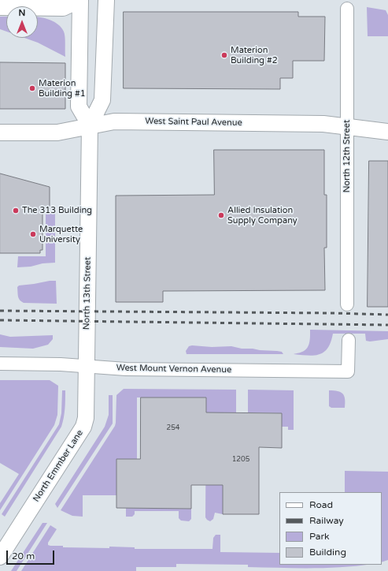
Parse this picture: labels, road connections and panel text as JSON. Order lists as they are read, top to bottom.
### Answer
{
  "streets": {
    "street": [
      "West Saint Paul Avenue",
      "North 12th Street",
      "North 13th Street",
      "West Mount Vernon Avenue",
      "North Emmber Lane"
    ]
  },
  "crossings": [
    ["West Saint Paul Avenue", "North 12th Street"],
    ["West Saint Paul Avenue", "North 13th Street"],
    ["North 13th Street", "West Mount Vernon Avenue"],
    ["North 13th Street", "North Emmber Lane"],
    ["West Mount Vernon Avenue", "North Emmber Lane"]
  ],
  "places": [
    "Materion Building #2",
    "Materion Building #1",
    "The 313 Building",
    "Allied Insulation Supply Company",
    "Marquette University"
  ],
  "house_numbers": ["254", "1205"],
  "legend": [
    "Road",
    "Railway",
    "Park",
    "Building"
  ],
  "scale_bar": "20 m",
  "north": "top"
}
